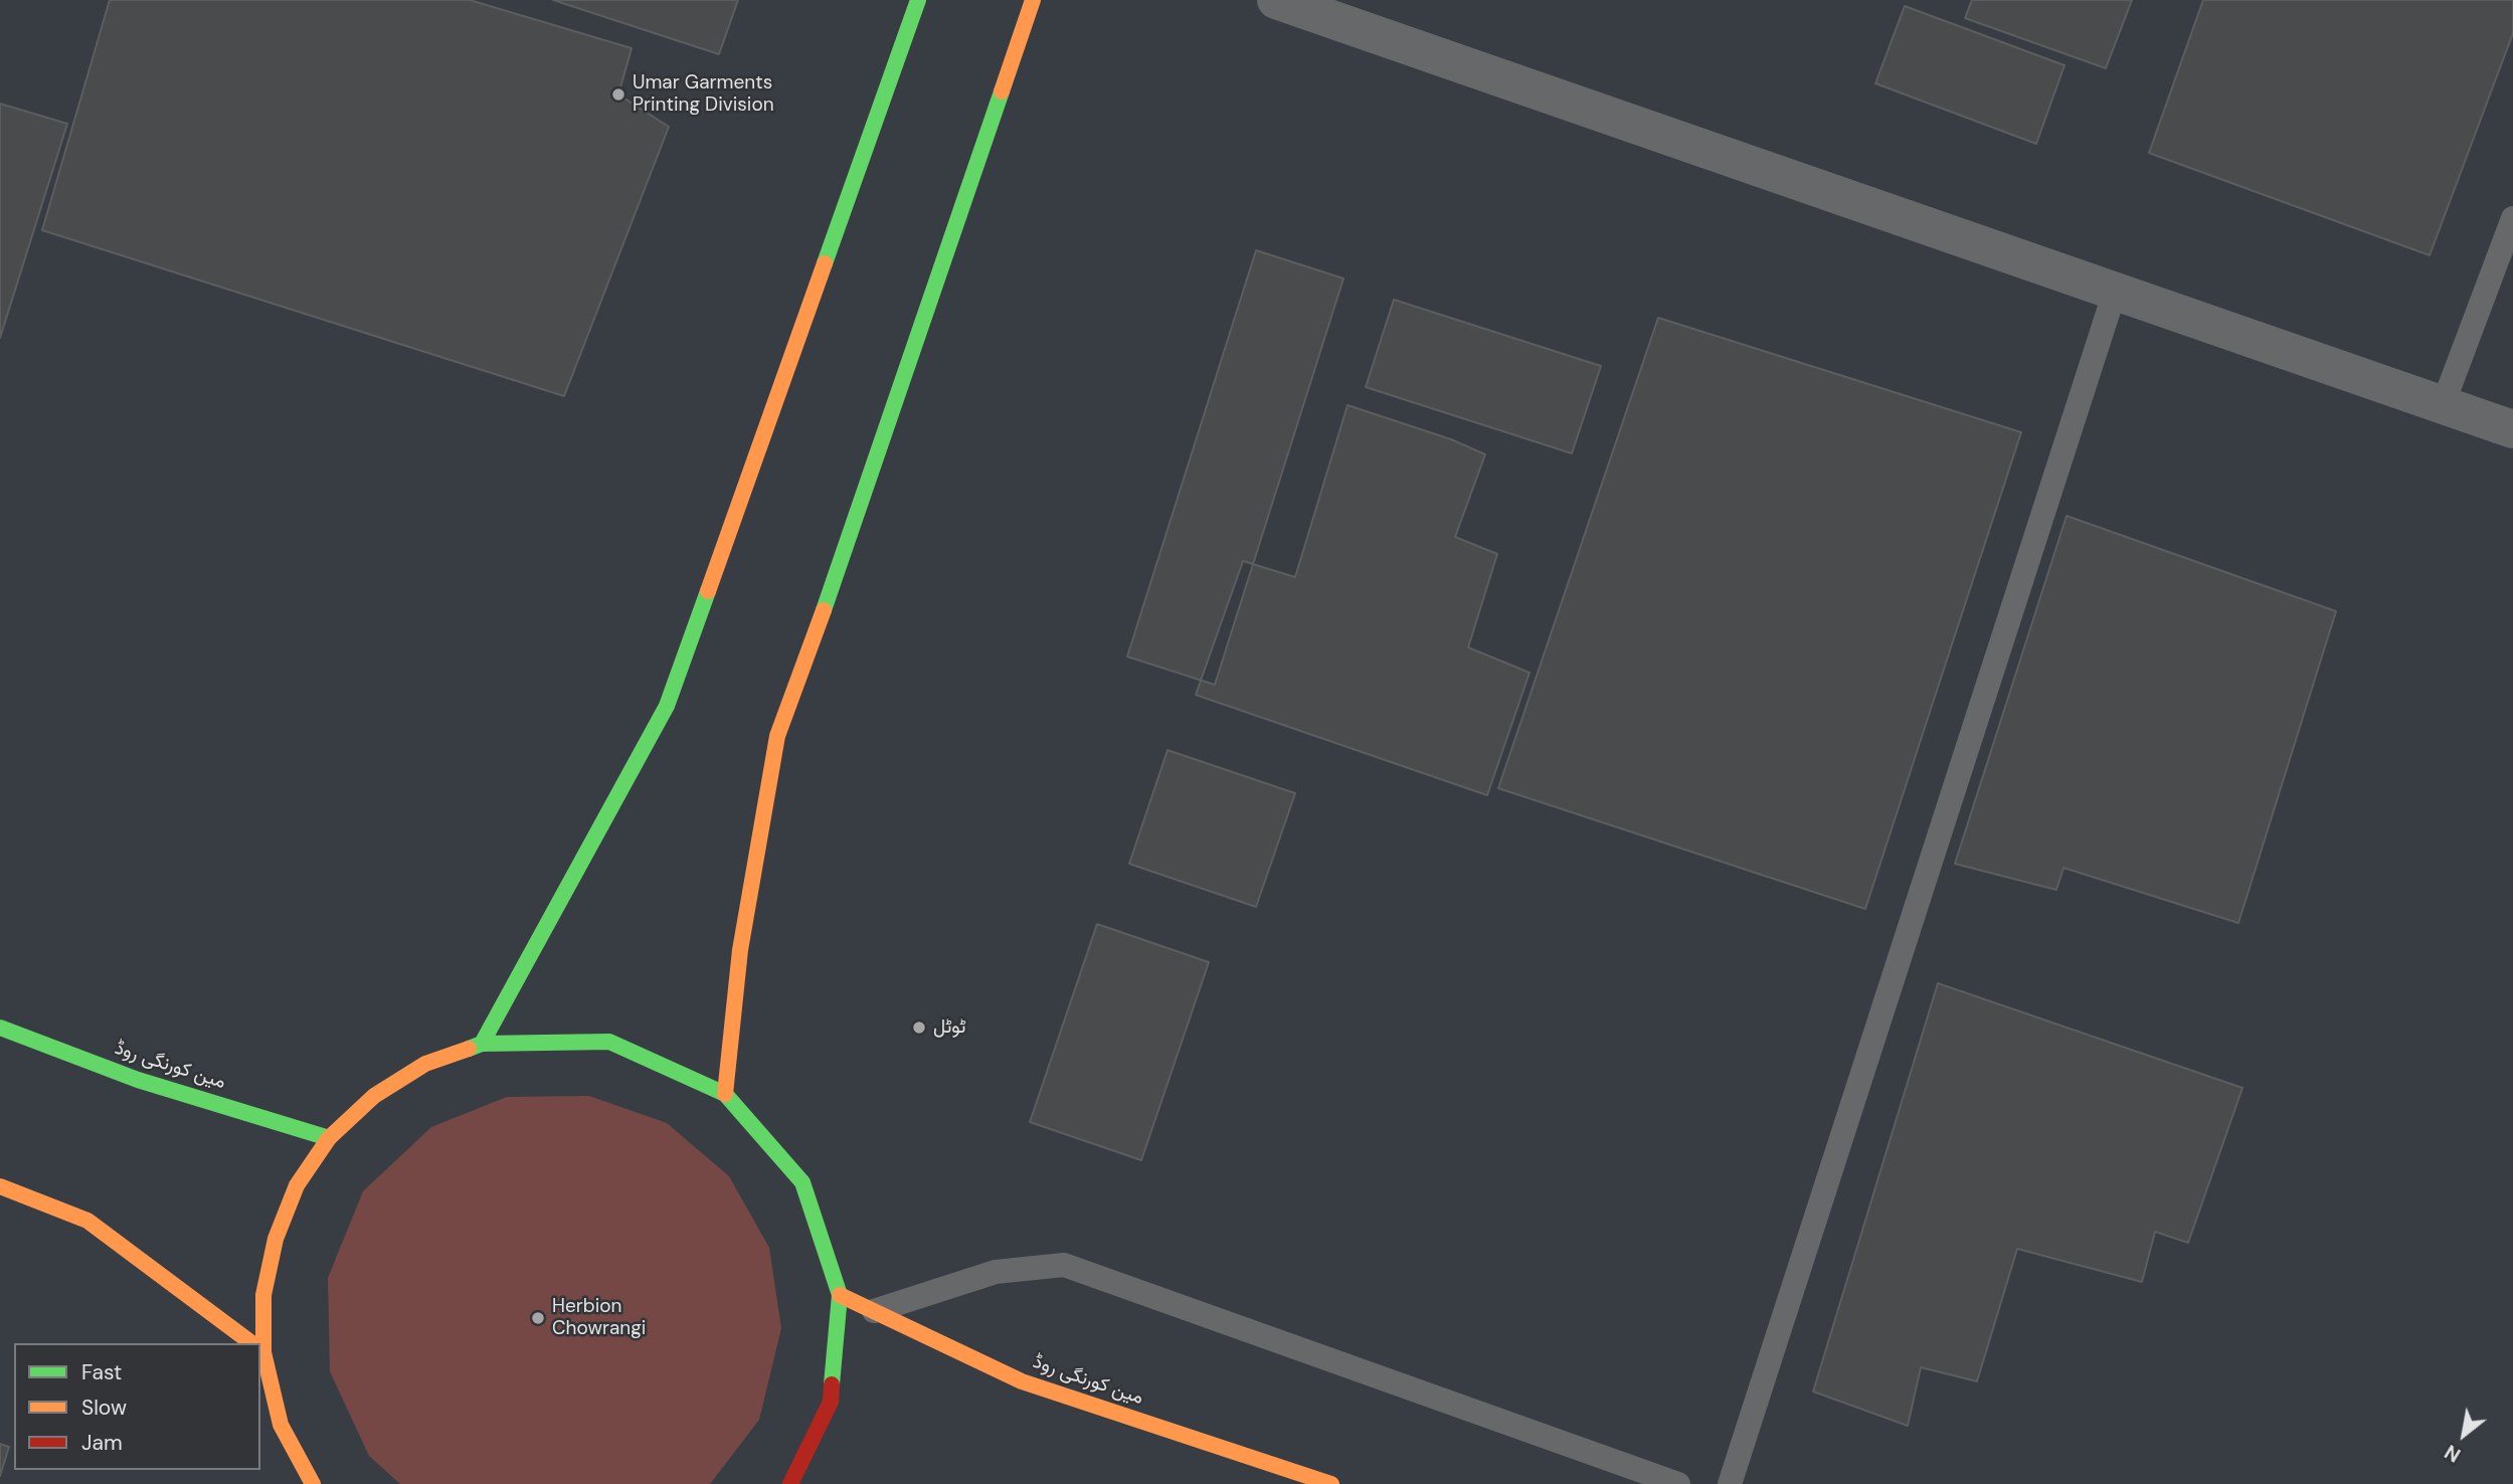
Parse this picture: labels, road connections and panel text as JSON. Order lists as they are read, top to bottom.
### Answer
{
  "streets": {
    "main road": ["مین کورنگی روڈ"]
  },
  "places": ["Umar Garments Printing Division", "ٹوٹل", "Herbion Chowrangi"],
  "legend": ["Fast", "Slow", "Jam"],
  "north": "bottom left"
}
